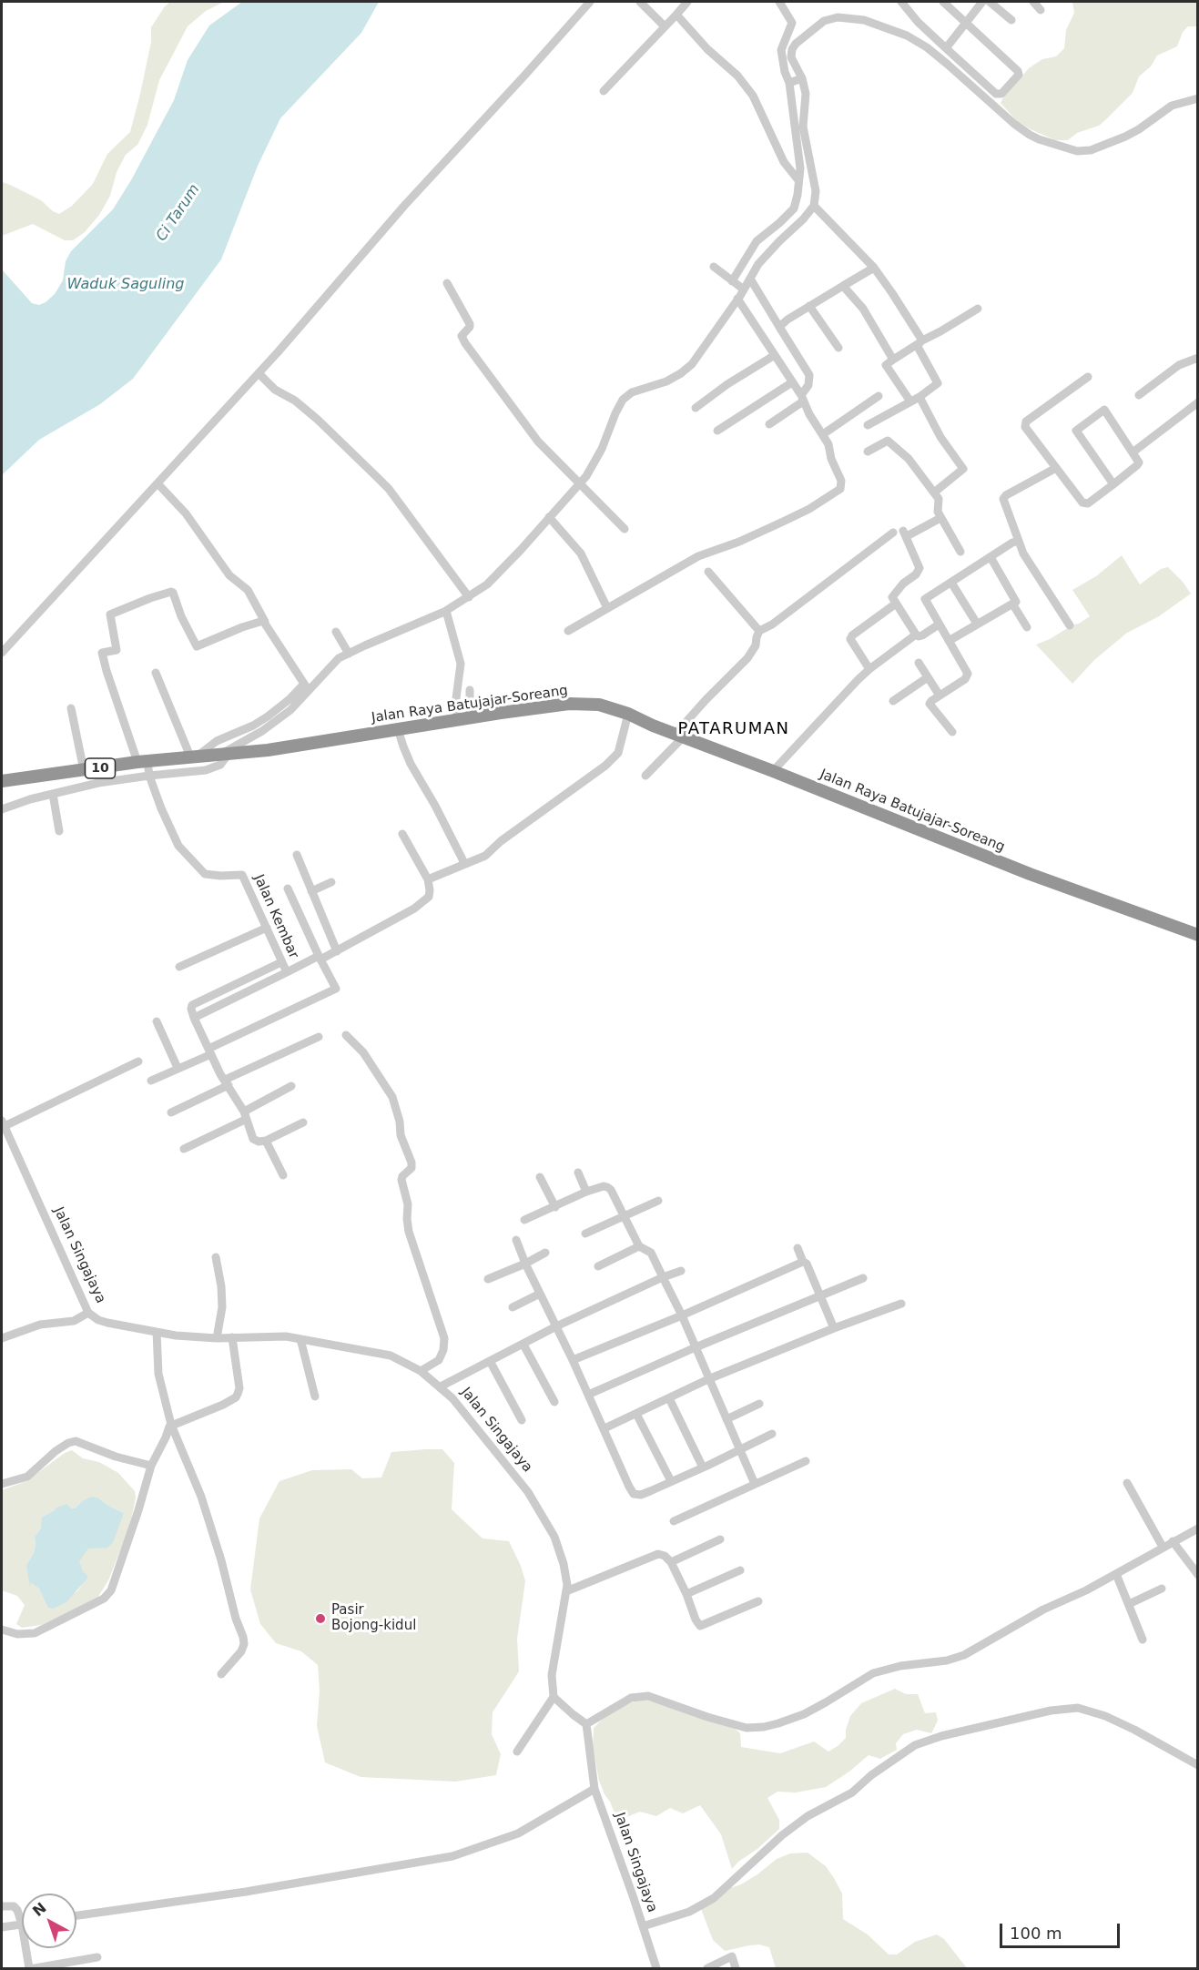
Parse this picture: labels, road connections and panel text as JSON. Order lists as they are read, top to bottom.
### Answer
{
  "streets": {
    "highway": ["Jalan Raya Batujajar-Soreang", "10"],
    "street": ["Jalan Kembar", "Jalan Singajaya"]
  },
  "crossings": [
    ["Jalan Raya Batujajar-Soreang", "Jalan Kembar"]
  ],
  "districts": ["PATARUMAN"],
  "water": ["Ci Tarum", "Waduk Saguling"],
  "places": ["Pasir Bojong-kidul"],
  "scale_bar": "100 m",
  "north": "top left"
}
